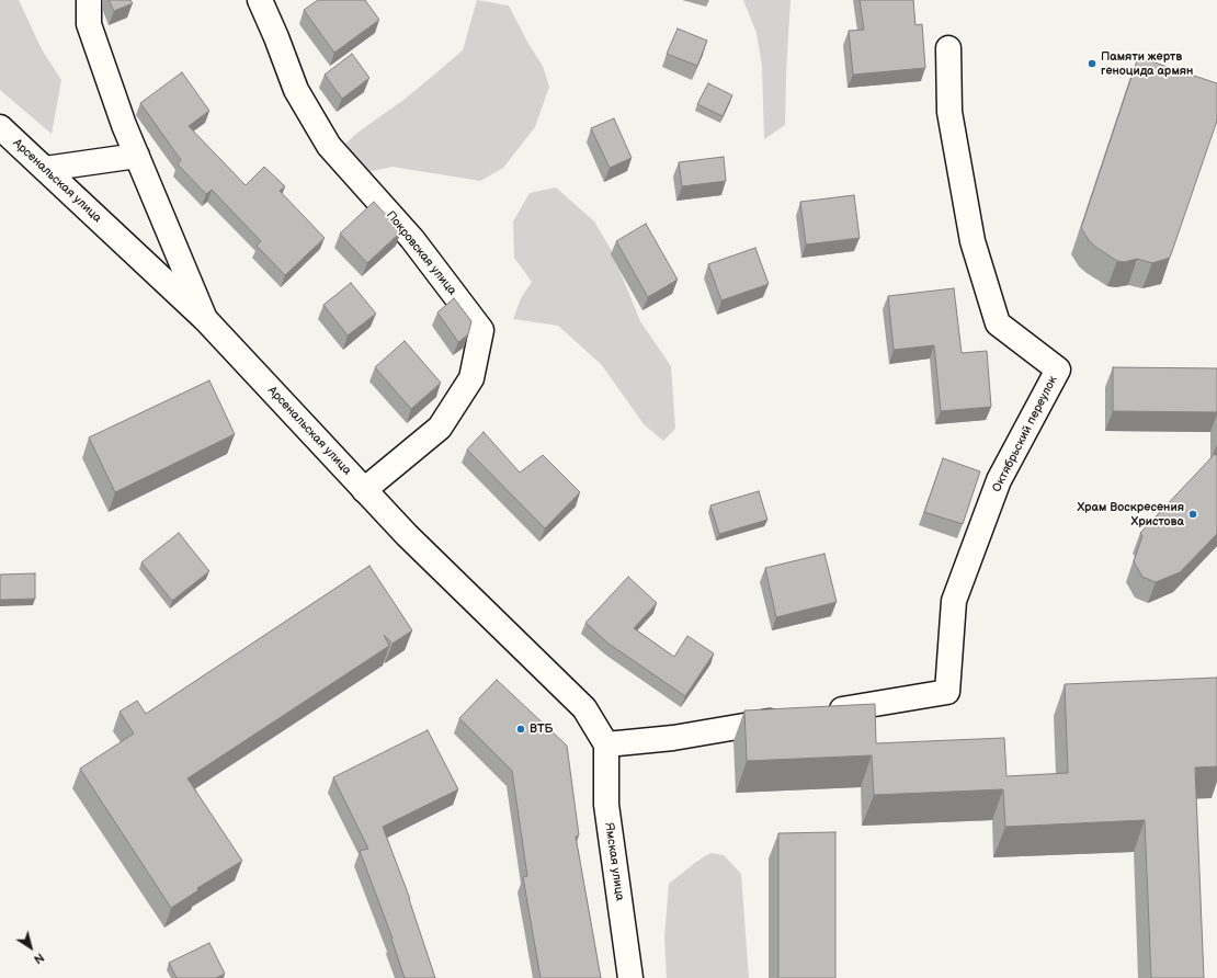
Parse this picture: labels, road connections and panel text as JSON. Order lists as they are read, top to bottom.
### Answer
{
  "streets": {
    "street": [
      "Арсенальская улица",
      "Покровская улица",
      "Октябрьский переулок",
      "Ямская улица"
    ]
  },
  "crossings": [
    ["Арсенальская улица", "Покровская улица"],
    ["Арсенальская улица", "Ямская улица"]
  ],
  "places": ["Памяти жертв геноцида армян", "Храм Воскресения Христова", "ВТБ"],
  "north": "bottom right"
}
